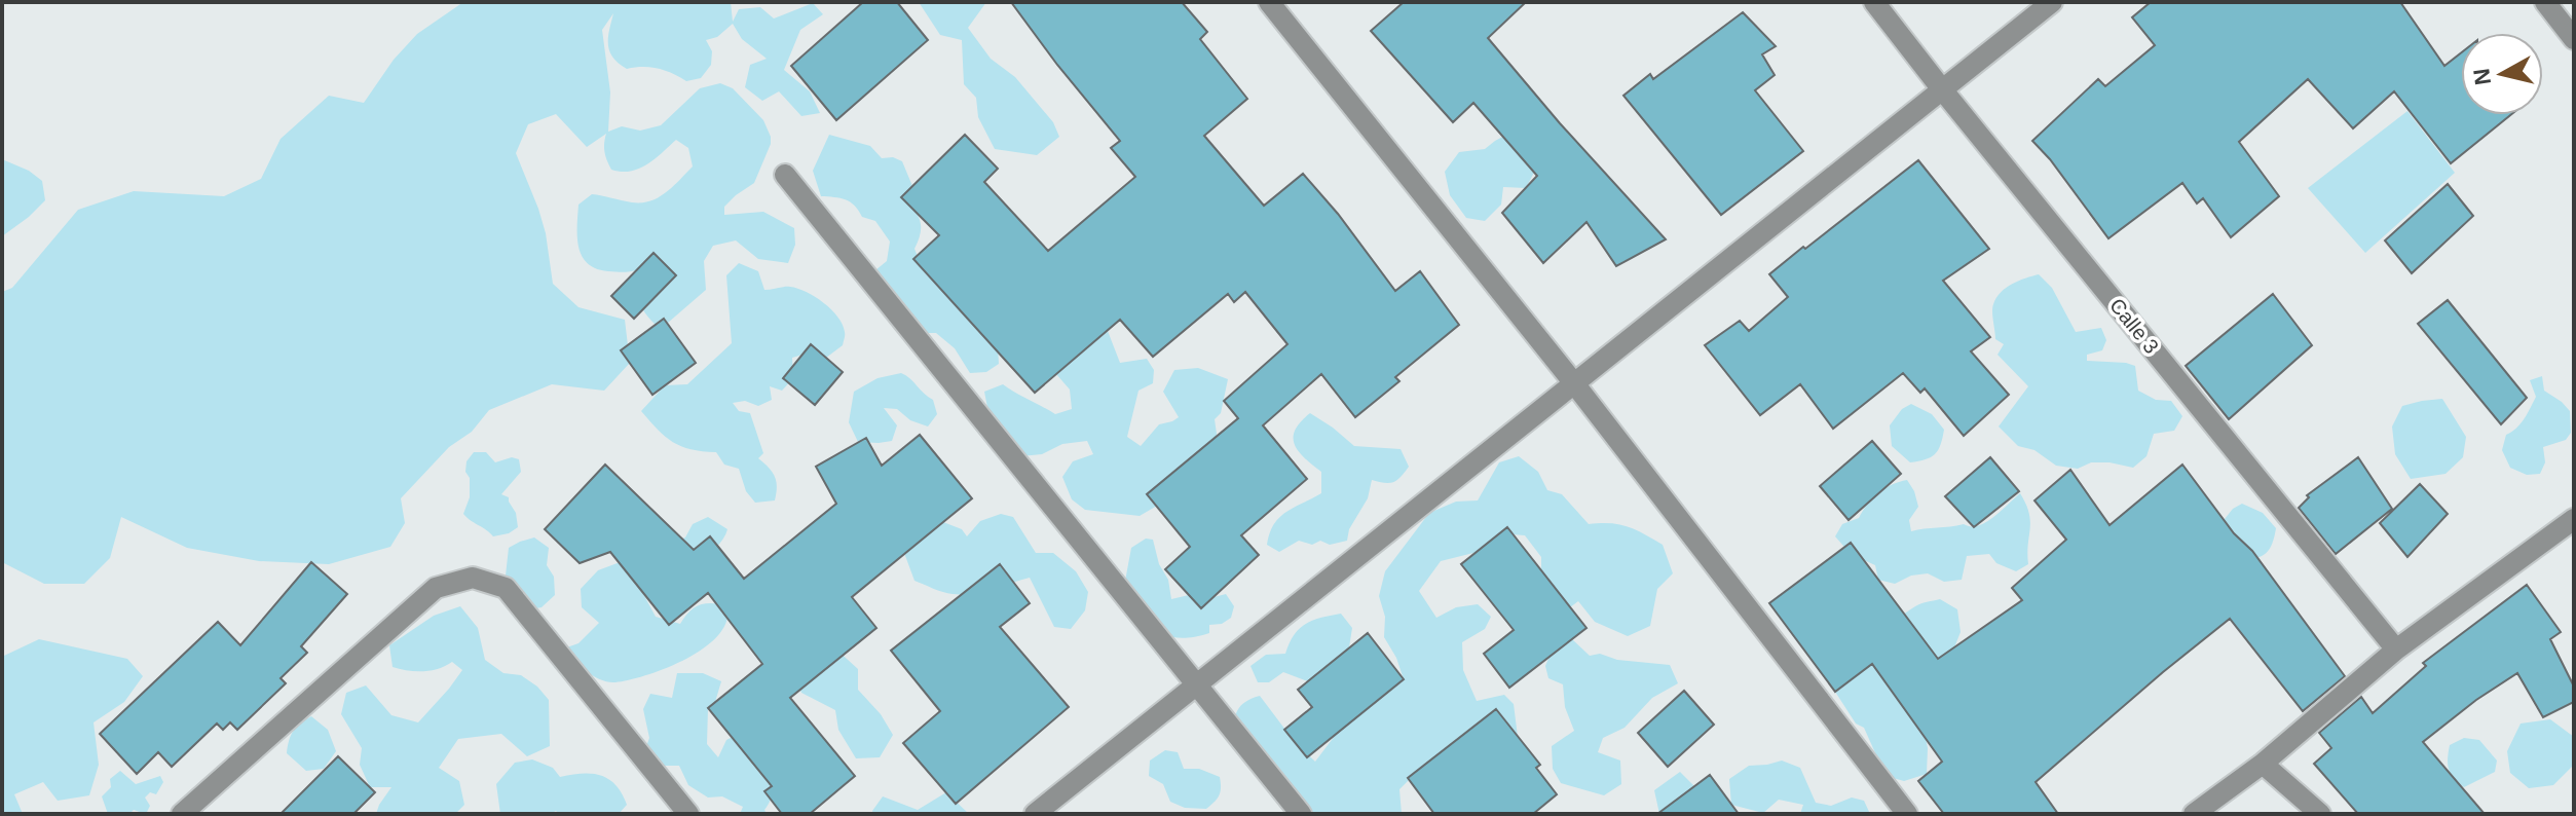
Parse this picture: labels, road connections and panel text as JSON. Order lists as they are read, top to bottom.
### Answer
{
  "streets": {
    "street": ["Calle 3"]
  },
  "north": "left"
}
